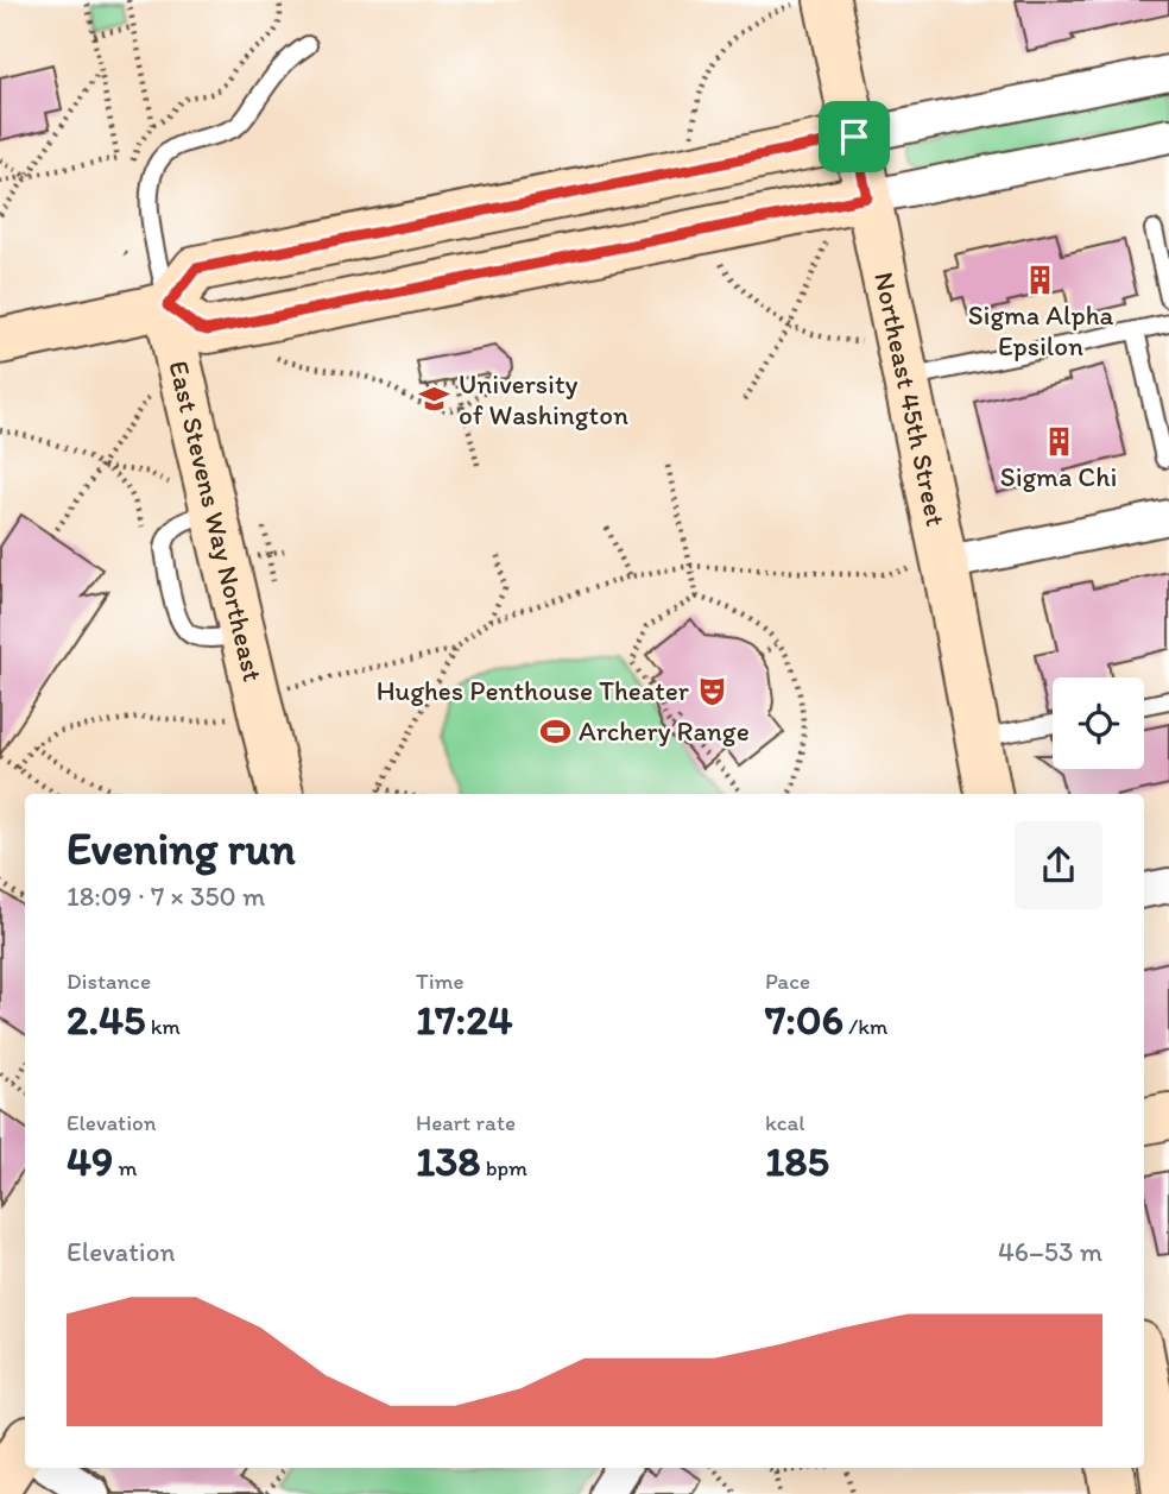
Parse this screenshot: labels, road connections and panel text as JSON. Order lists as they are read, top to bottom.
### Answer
{
  "streets": {
    "street": ["Northeast 45th Street", "East Stevens Way Northeast"]
  },
  "places": {
    "building": ["Sigma Alpha Epsilon", "Sigma Chi"],
    "school or university": ["University of Washington"],
    "theatre": ["Hughes Penthouse Theater"],
    "sports": ["Archery Range"]
  },
  "page": {
    "heading": ["Evening run", "18:09 · 7 × 350 m"],
    "stats": [
      ["Distance", "2.45 km"],
      ["Time", "17:24"],
      ["Pace", "7:06 /km"],
      ["Elevation", "49 m"],
      ["Heart rate", "138 bpm"],
      ["kcal", "185"]
    ],
    "chart": ["Elevation", "46–53 m"]
  }
}
